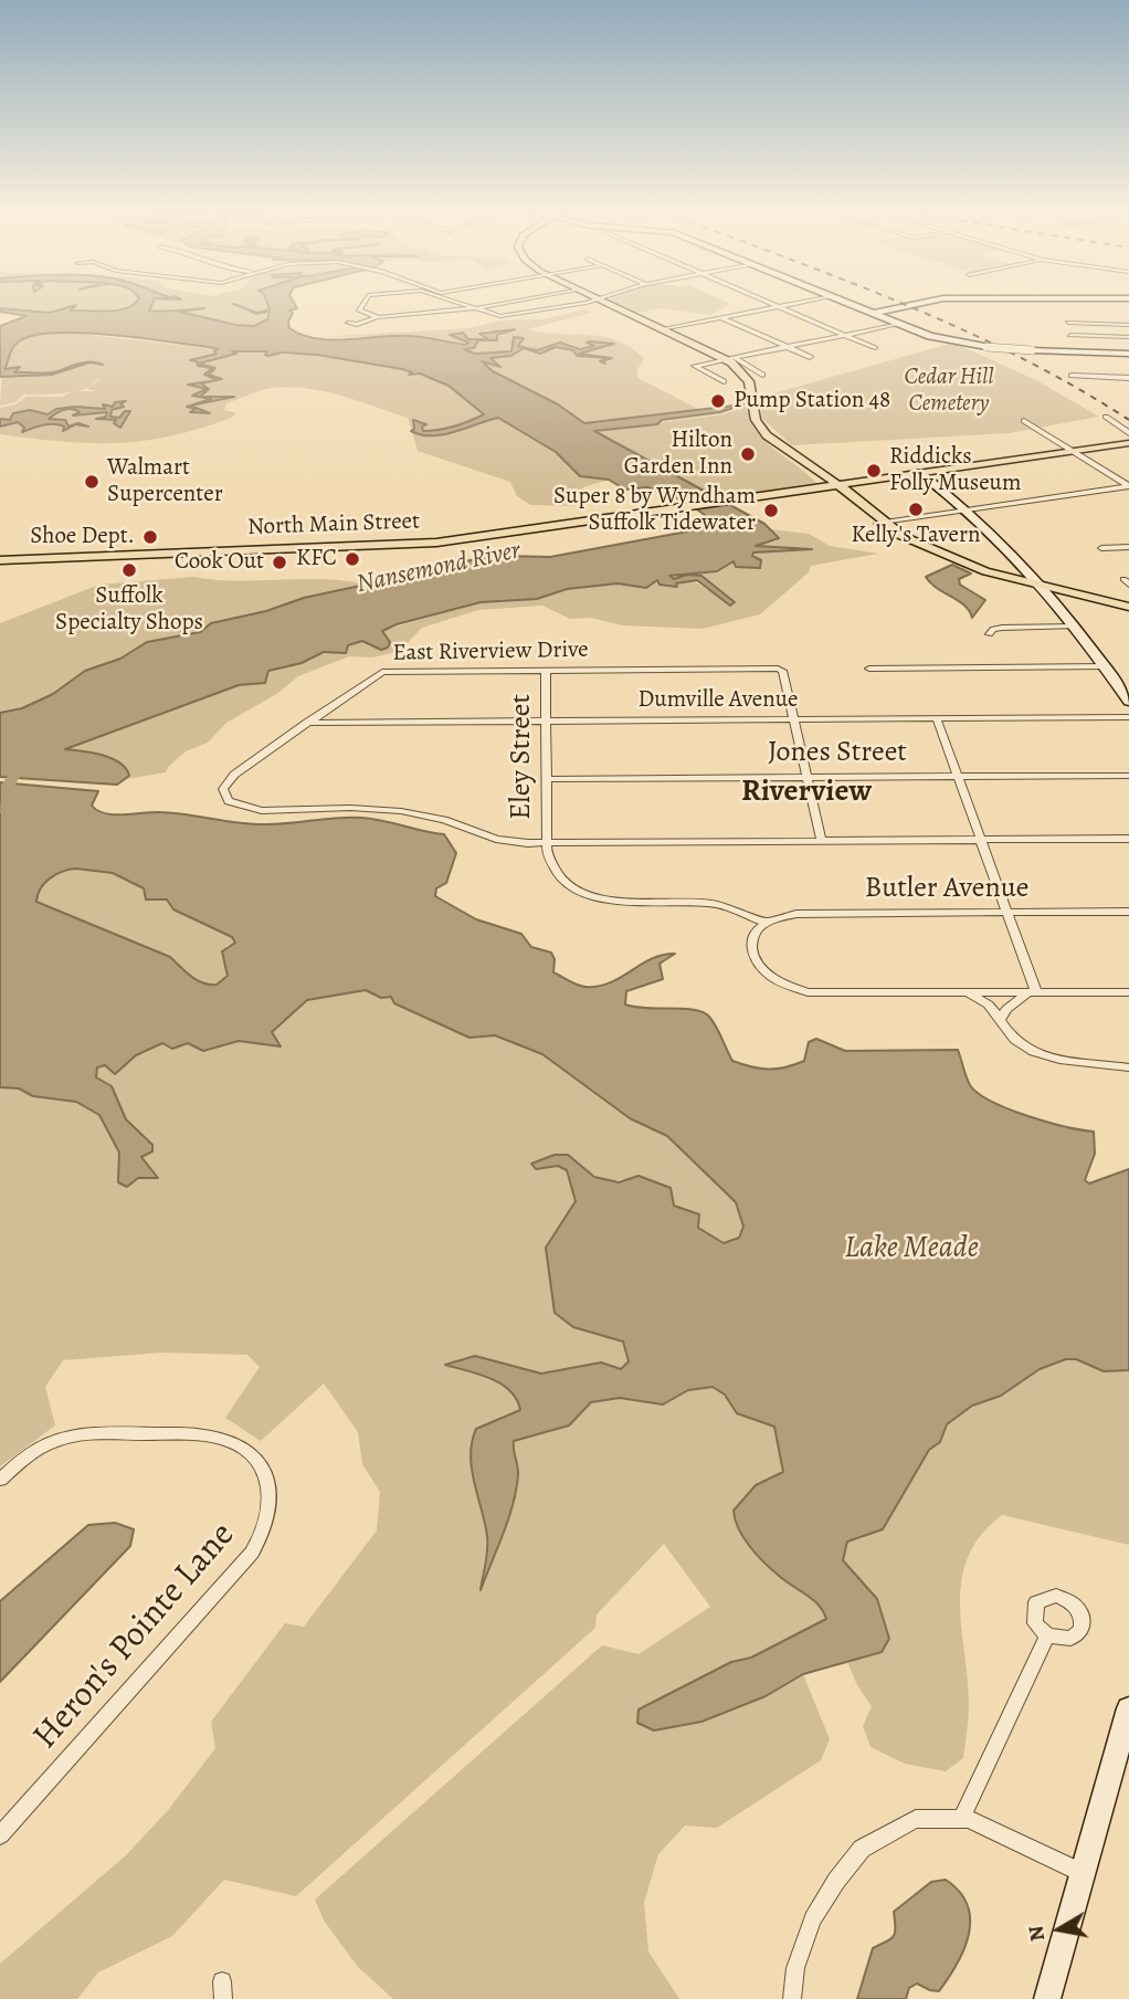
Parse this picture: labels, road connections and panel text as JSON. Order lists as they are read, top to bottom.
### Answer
{
  "streets": {
    "main road": ["North Main Street"],
    "street": [
      "East Riverview Drive",
      "Dumville Avenue",
      "Jones Street",
      "Eley Street",
      "Butler Avenue",
      "Heron's Pointe Lane"
    ]
  },
  "crossings": [
    ["East Riverview Drive", "Dumville Avenue"],
    ["East Riverview Drive", "Eley Street"],
    ["Dumville Avenue", "Eley Street"],
    ["Jones Street", "Eley Street"]
  ],
  "districts": ["Riverview"],
  "water": ["Nansemond River", "Lake Meade"],
  "parks": ["Cedar Hill Cemetery"],
  "places": [
    "Pump Station 48",
    "Hilton Garden Inn",
    "Riddicks Folly Museum",
    "Walmart Supercenter",
    "Kelly's Tavern",
    "Super 8 by Wyndham Suffolk Tidewater",
    "Shoe Dept.",
    "KFC",
    "Cook Out",
    "Suffolk Specialty Shops"
  ],
  "north": "left"
}
